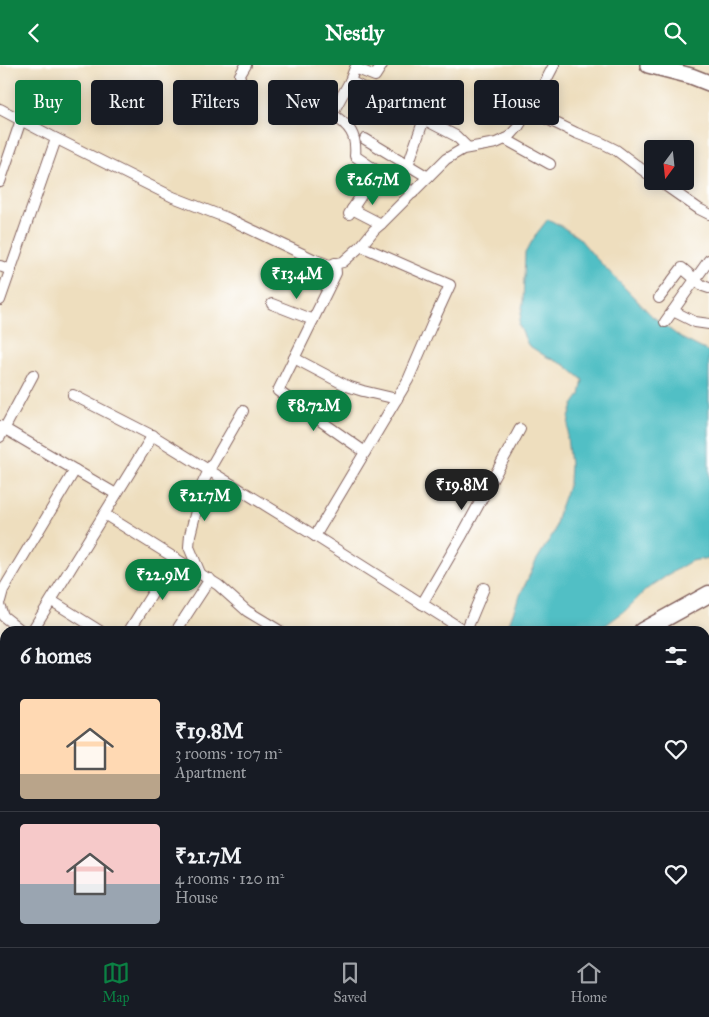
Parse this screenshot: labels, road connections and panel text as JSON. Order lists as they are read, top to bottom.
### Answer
{
  "north": "bottom",
  "page": {
    "header": "Nestly",
    "chip": [
      "Buy",
      "Rent",
      "Filters",
      "New",
      "Apartment",
      "House"
    ],
    "price": [
      "₹26.7M",
      "₹13.4M",
      "₹8.72M",
      "₹19.8M",
      "₹21.7M",
      "₹22.9M"
    ],
    "heading": "6 homes",
    "list": [
      {
        "name": "₹19.8M",
        "note": "3 rooms · 107 m² · Apartment"
      },
      {
        "name": "₹21.7M",
        "note": "4 rooms · 120 m² · House"
      }
    ],
    "tabs": ["Map", "Saved", "Home"]
  }
}
